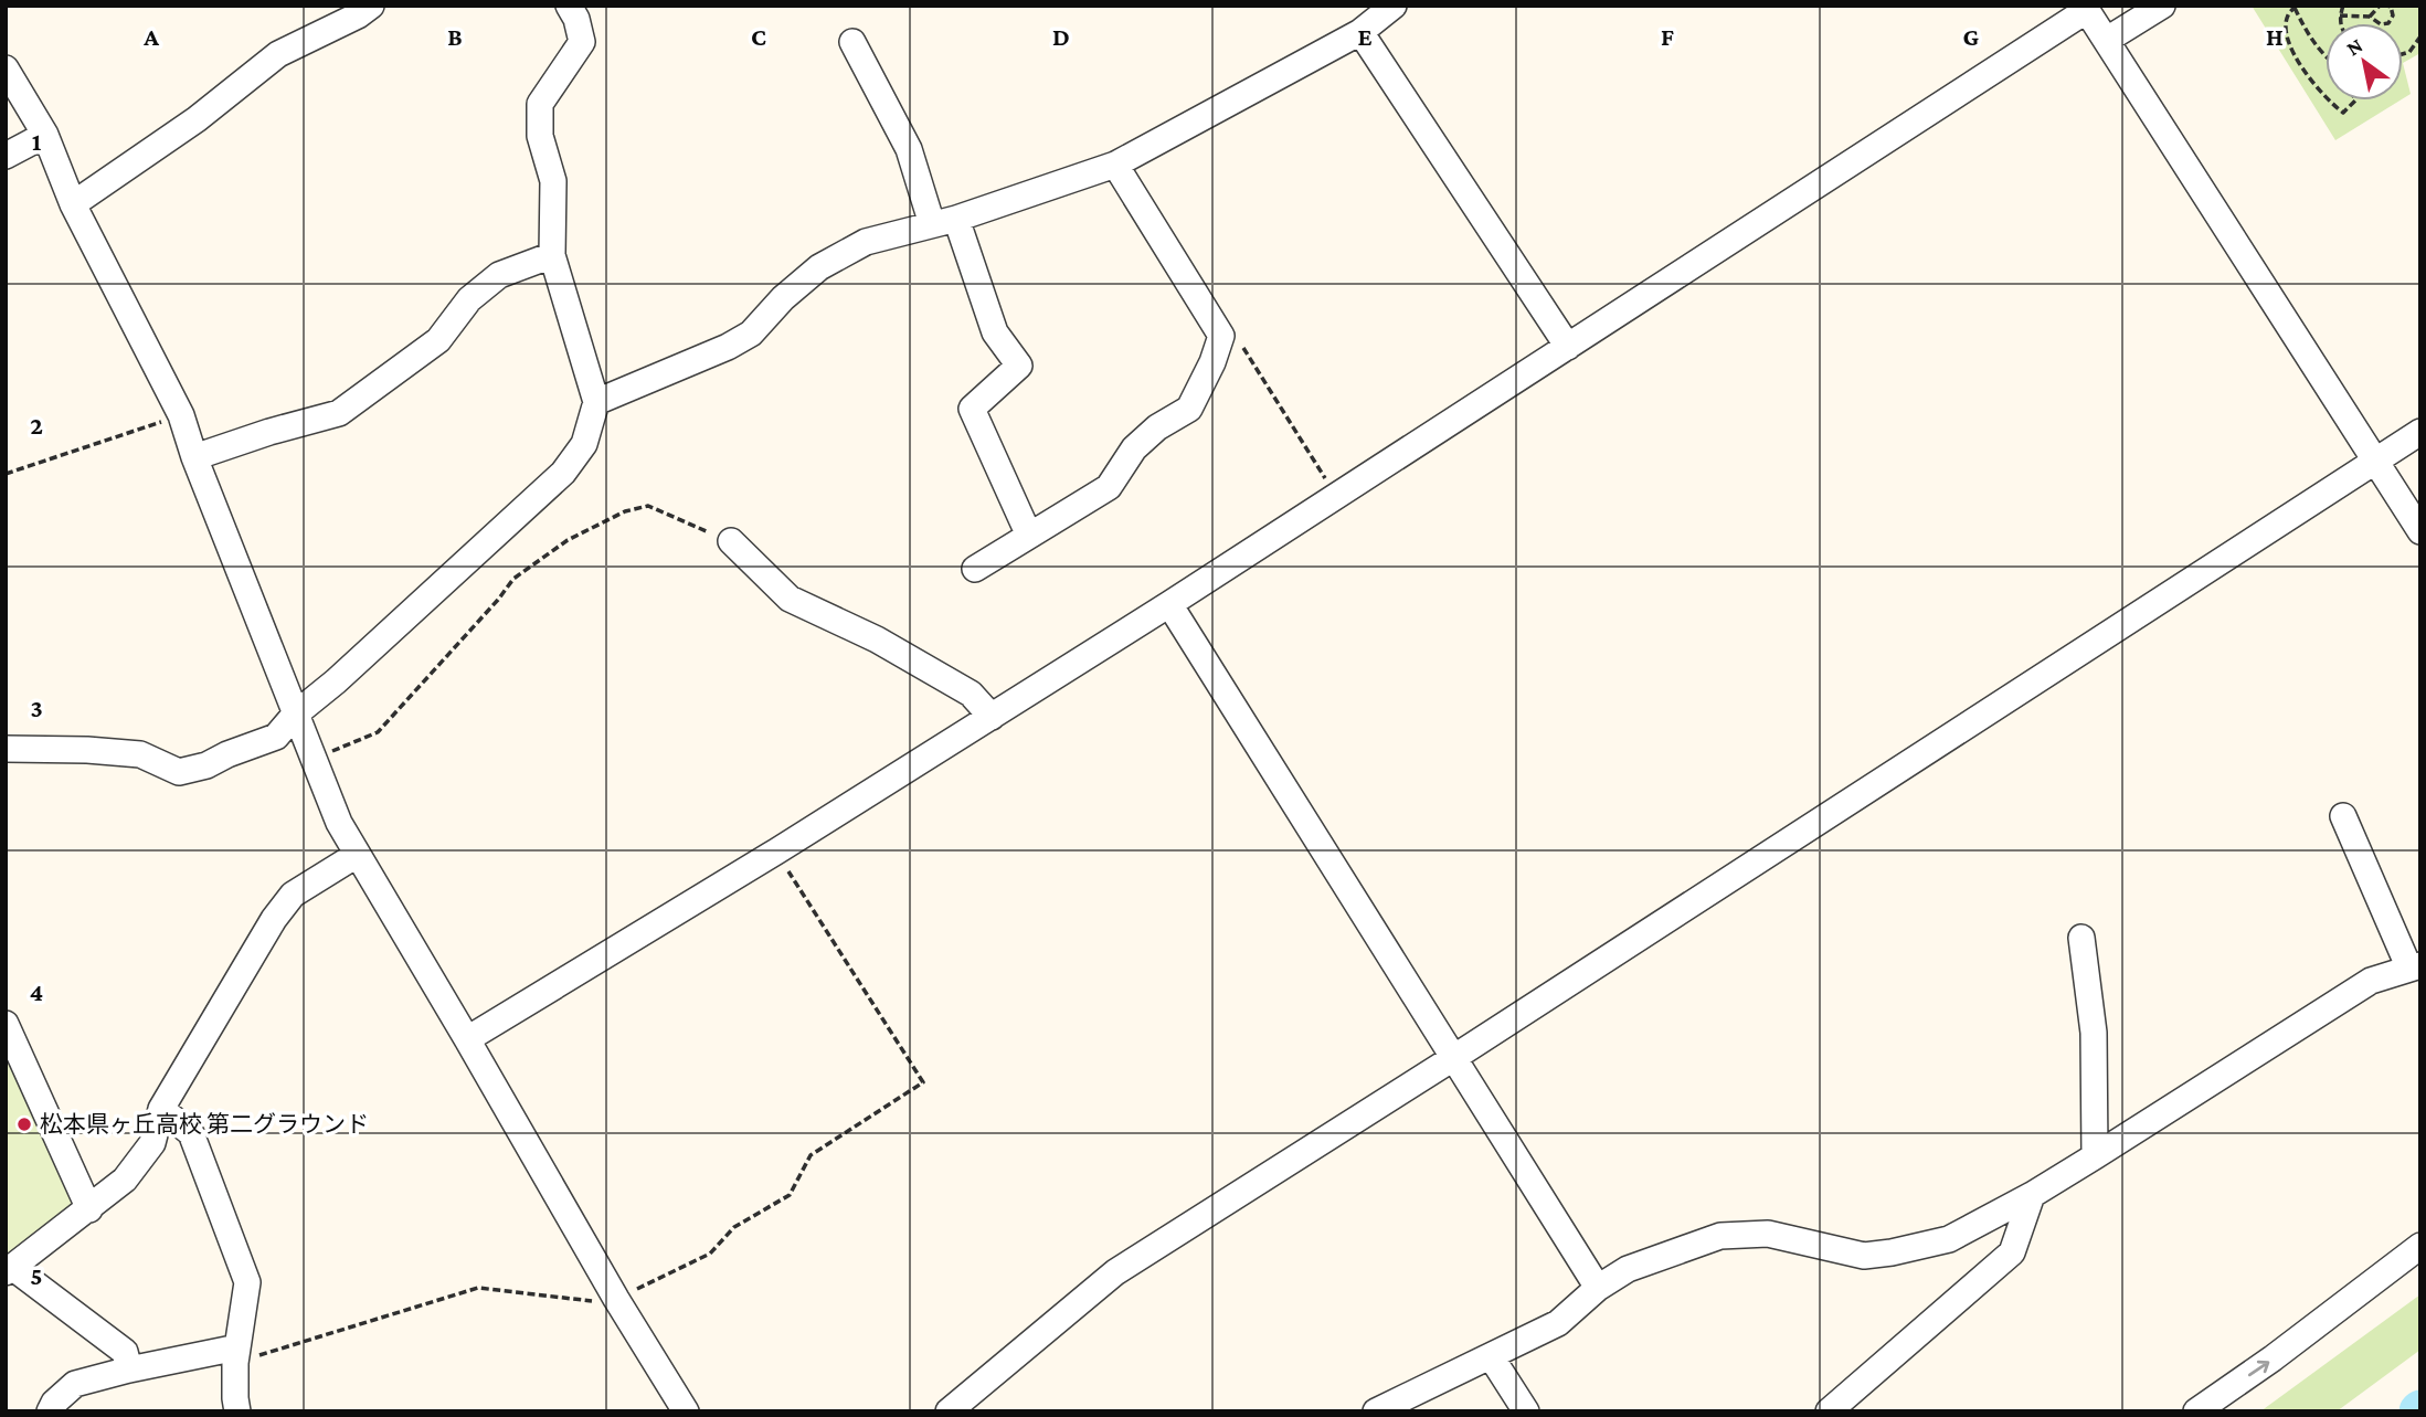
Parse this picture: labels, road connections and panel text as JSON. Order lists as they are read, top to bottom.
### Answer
{
  "places": ["松本県ヶ丘高校 第二グラウンド"],
  "north": "top left",
  "grid": {
    "columns": [
      "A",
      "B",
      "C",
      "D",
      "E",
      "F",
      "G",
      "H"
    ],
    "rows": [
      "1",
      "2",
      "3",
      "4",
      "5"
    ]
  }
}
